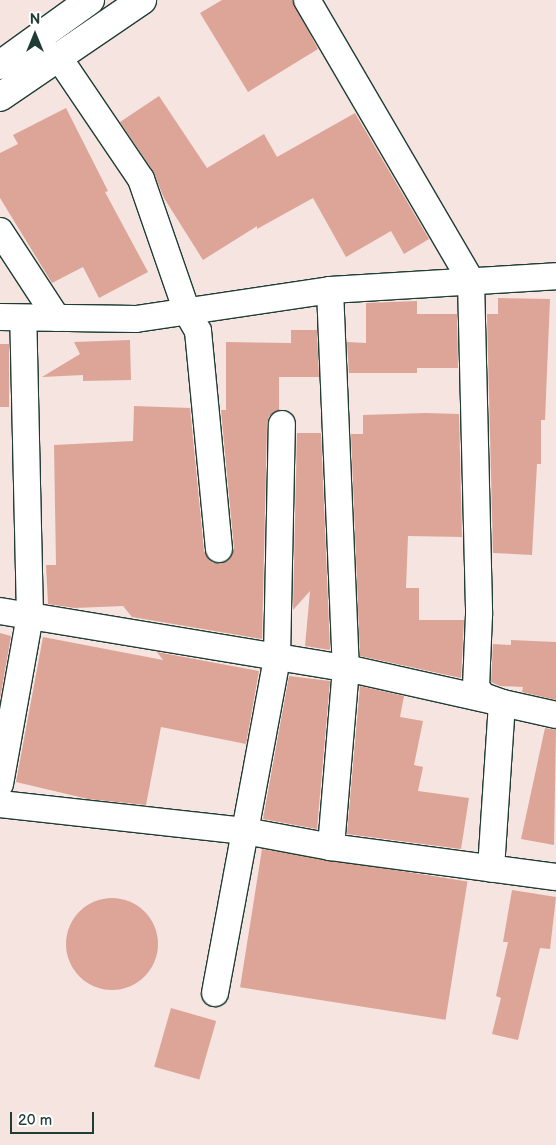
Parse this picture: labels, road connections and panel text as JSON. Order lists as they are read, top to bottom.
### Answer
{
  "scale_bar": "20 m",
  "north": "top"
}
